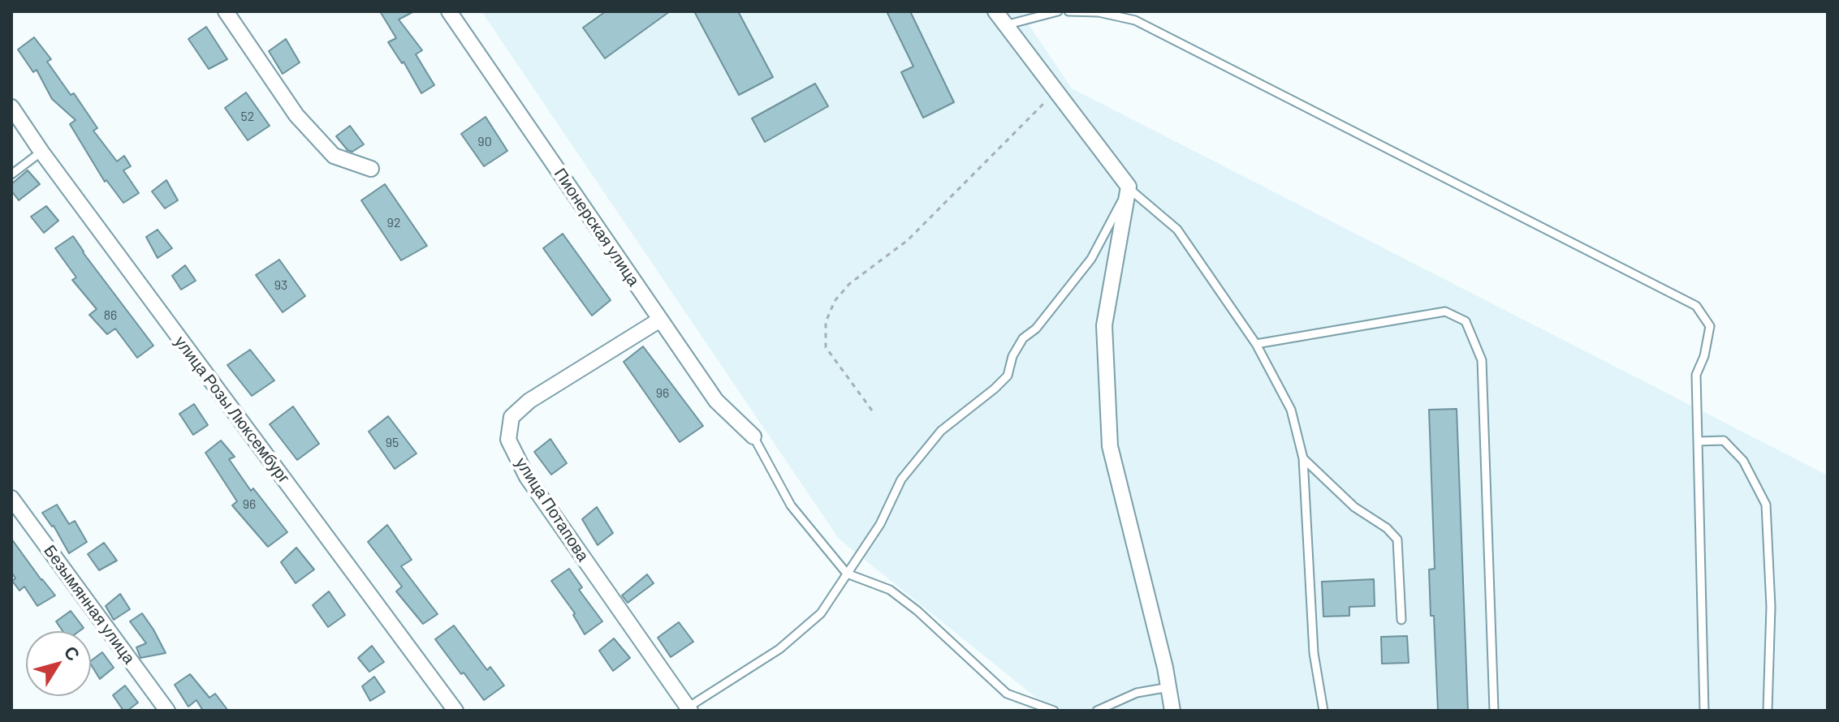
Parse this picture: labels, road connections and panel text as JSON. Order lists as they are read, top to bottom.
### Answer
{
  "streets": {
    "street": [
      "Пионерская улица",
      "улица Розы Люксембург",
      "улица Потапова",
      "Безымянная улица"
    ]
  },
  "crossings": [
    ["Пионерская улица", "улица Потапова"]
  ],
  "house_numbers": [
    "52",
    "90",
    "92",
    "93",
    "86",
    "96",
    "95",
    "96"
  ],
  "north": "top right"
}
